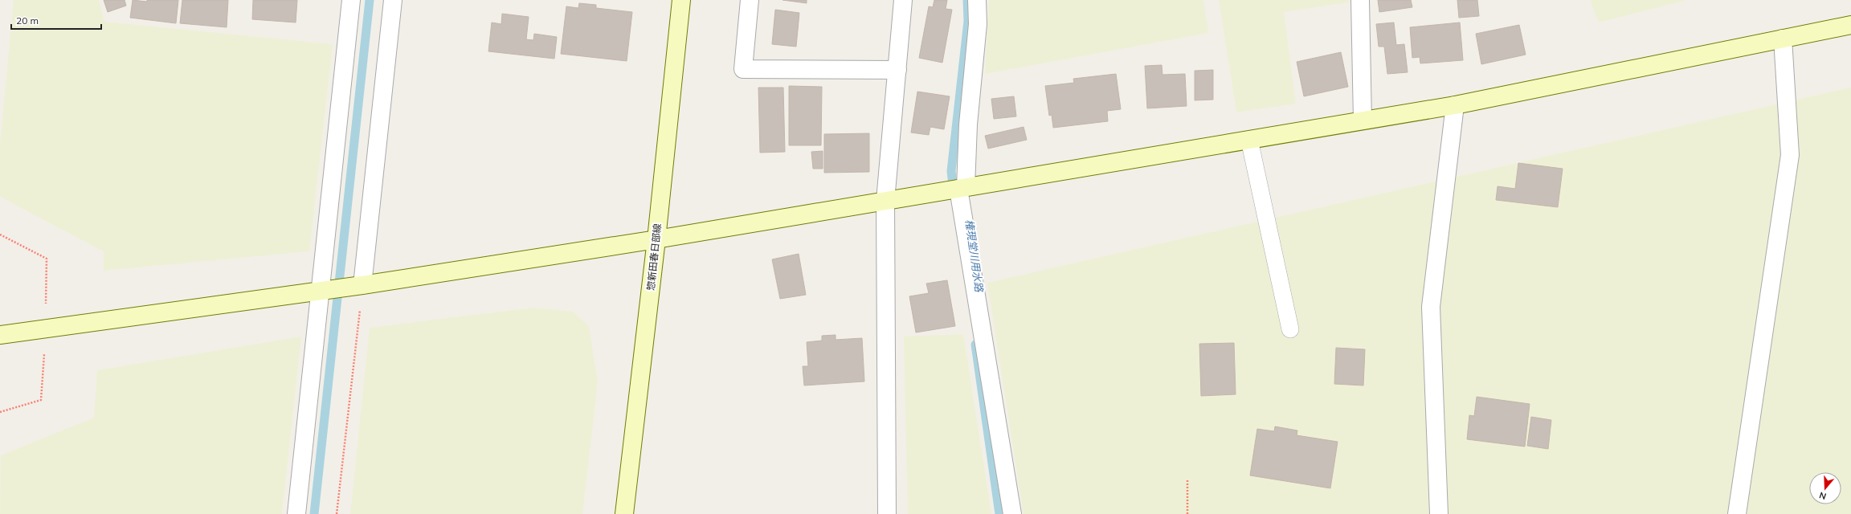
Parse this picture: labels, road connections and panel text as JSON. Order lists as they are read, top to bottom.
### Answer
{
  "streets": {
    "street": ["惣新田春日部線"]
  },
  "water": ["権現堂川用水路"],
  "scale_bar": "20 m",
  "north": "bottom"
}
